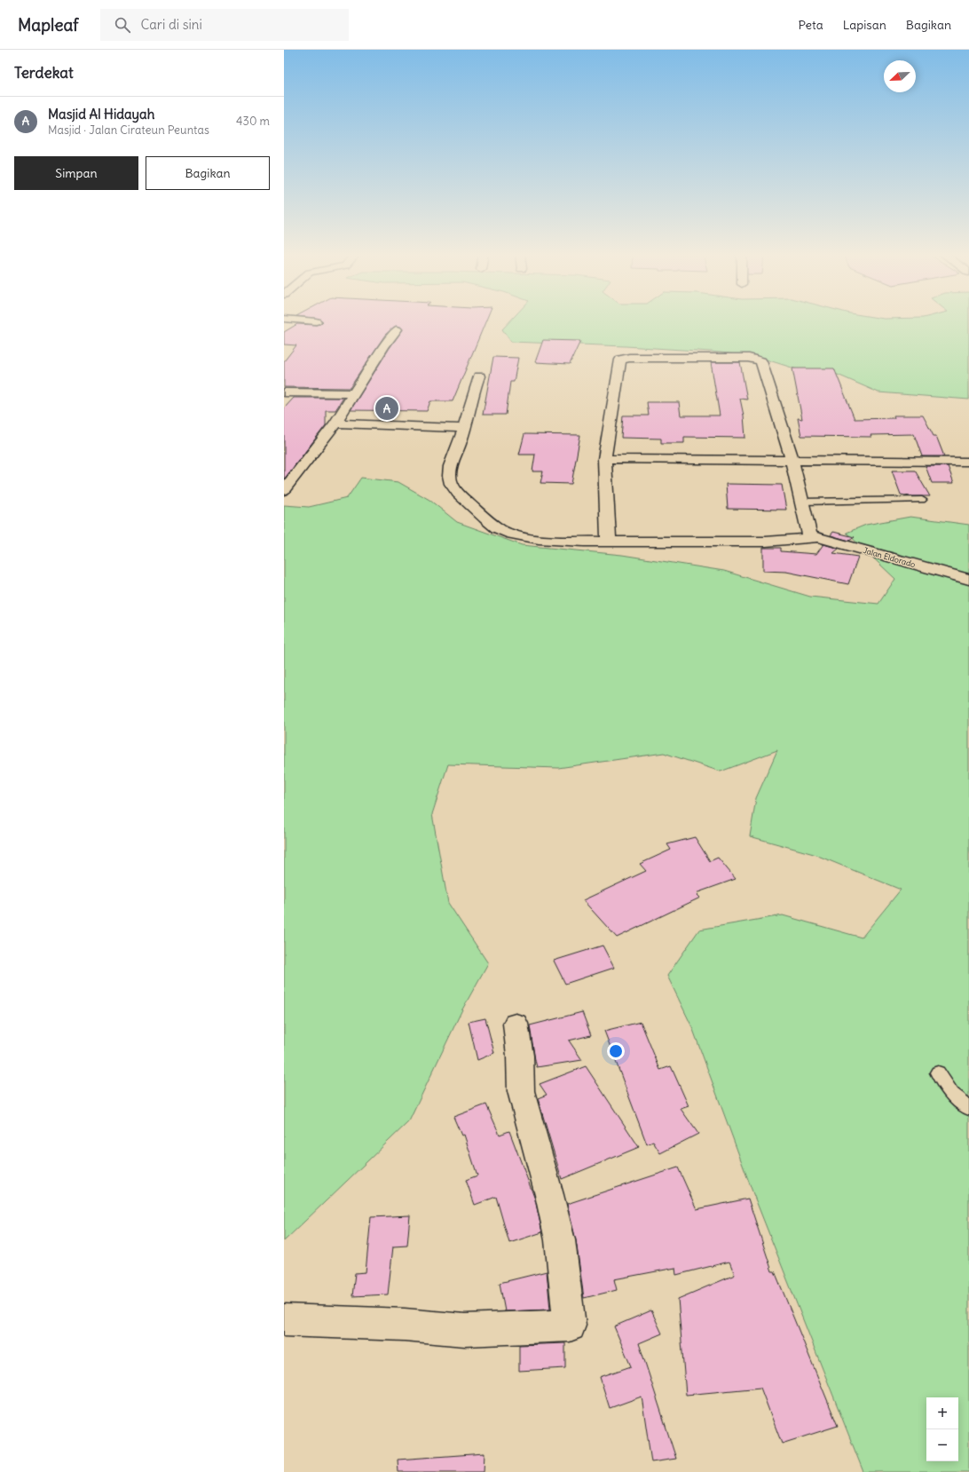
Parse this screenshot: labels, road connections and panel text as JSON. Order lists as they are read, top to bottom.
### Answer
{
  "streets": {
    "street": ["Jalan Eldorado"]
  },
  "north": "bottom left",
  "page": {
    "header": "Mapleaf",
    "search": "Cari di sini",
    "nav": ["Peta", "Lapisan", "Bagikan"],
    "heading": "Terdekat",
    "list": [
      {
        "mark": "A",
        "name": "Masjid Al Hidayah",
        "note": "Masjid · Jalan Cirateun Peuntas",
        "value": "430 m"
      }
    ],
    "buttons": ["Simpan", "Bagikan"],
    "pins": "A",
    "map_buttons": ["+", "−"]
  }
}
